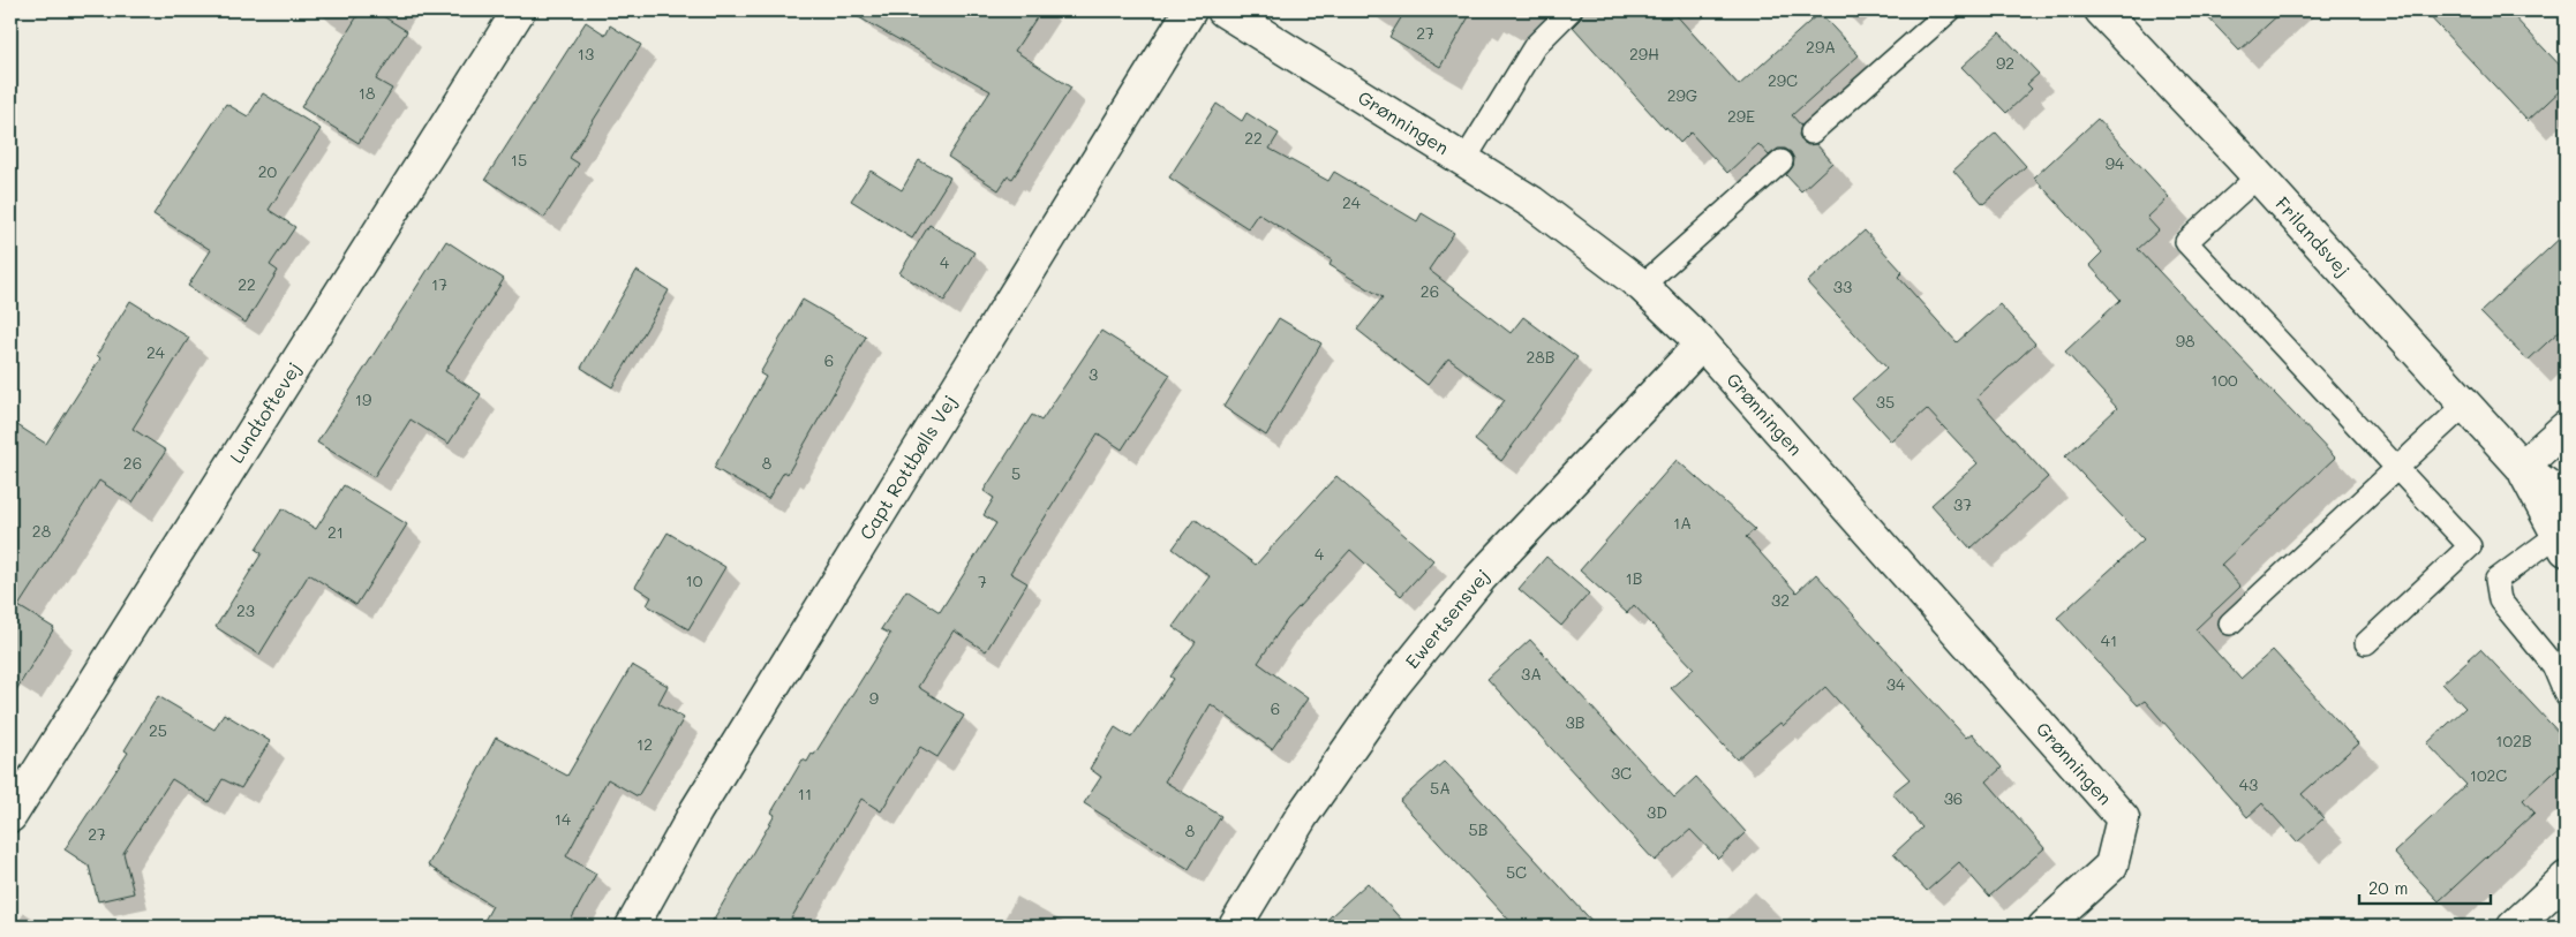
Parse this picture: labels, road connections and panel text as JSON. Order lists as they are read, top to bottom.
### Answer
{
  "streets": {
    "street": [
      "Grønningen",
      "Frilandsvej",
      "Lundtoftevej",
      "Capt Rottbølls Vej",
      "Ewertsensvej"
    ]
  },
  "crossings": [
    ["Grønningen", "Ewertsensvej"]
  ],
  "house_numbers": [
    "27",
    "29A",
    "13",
    "29H",
    "92",
    "29C",
    "18",
    "29G",
    "29E",
    "22",
    "15",
    "94",
    "20",
    "24",
    "4",
    "22",
    "17",
    "33",
    "26",
    "98",
    "24",
    "28B",
    "6",
    "3",
    "100",
    "19",
    "35",
    "26",
    "8",
    "5",
    "37",
    "1A",
    "28",
    "21",
    "4",
    "1B",
    "10",
    "7",
    "32",
    "23",
    "41",
    "3A",
    "34",
    "9",
    "6",
    "3B",
    "25",
    "102B",
    "12",
    "3C",
    "102C",
    "43",
    "5A",
    "11",
    "36",
    "3D",
    "14",
    "5B",
    "8",
    "27",
    "5C"
  ],
  "scale_bar": "20 m"
}
